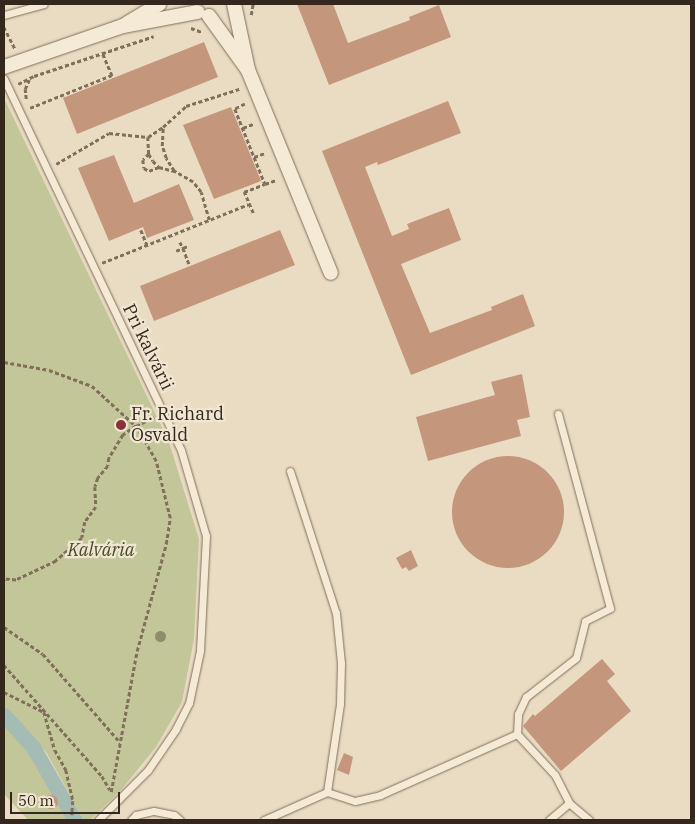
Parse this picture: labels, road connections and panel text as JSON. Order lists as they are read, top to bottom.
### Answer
{
  "streets": {
    "lane": ["Pri kalvárii"]
  },
  "parks": ["Kalvária"],
  "places": ["Fr. Richard Osvald"],
  "scale_bar": "50 m"
}
